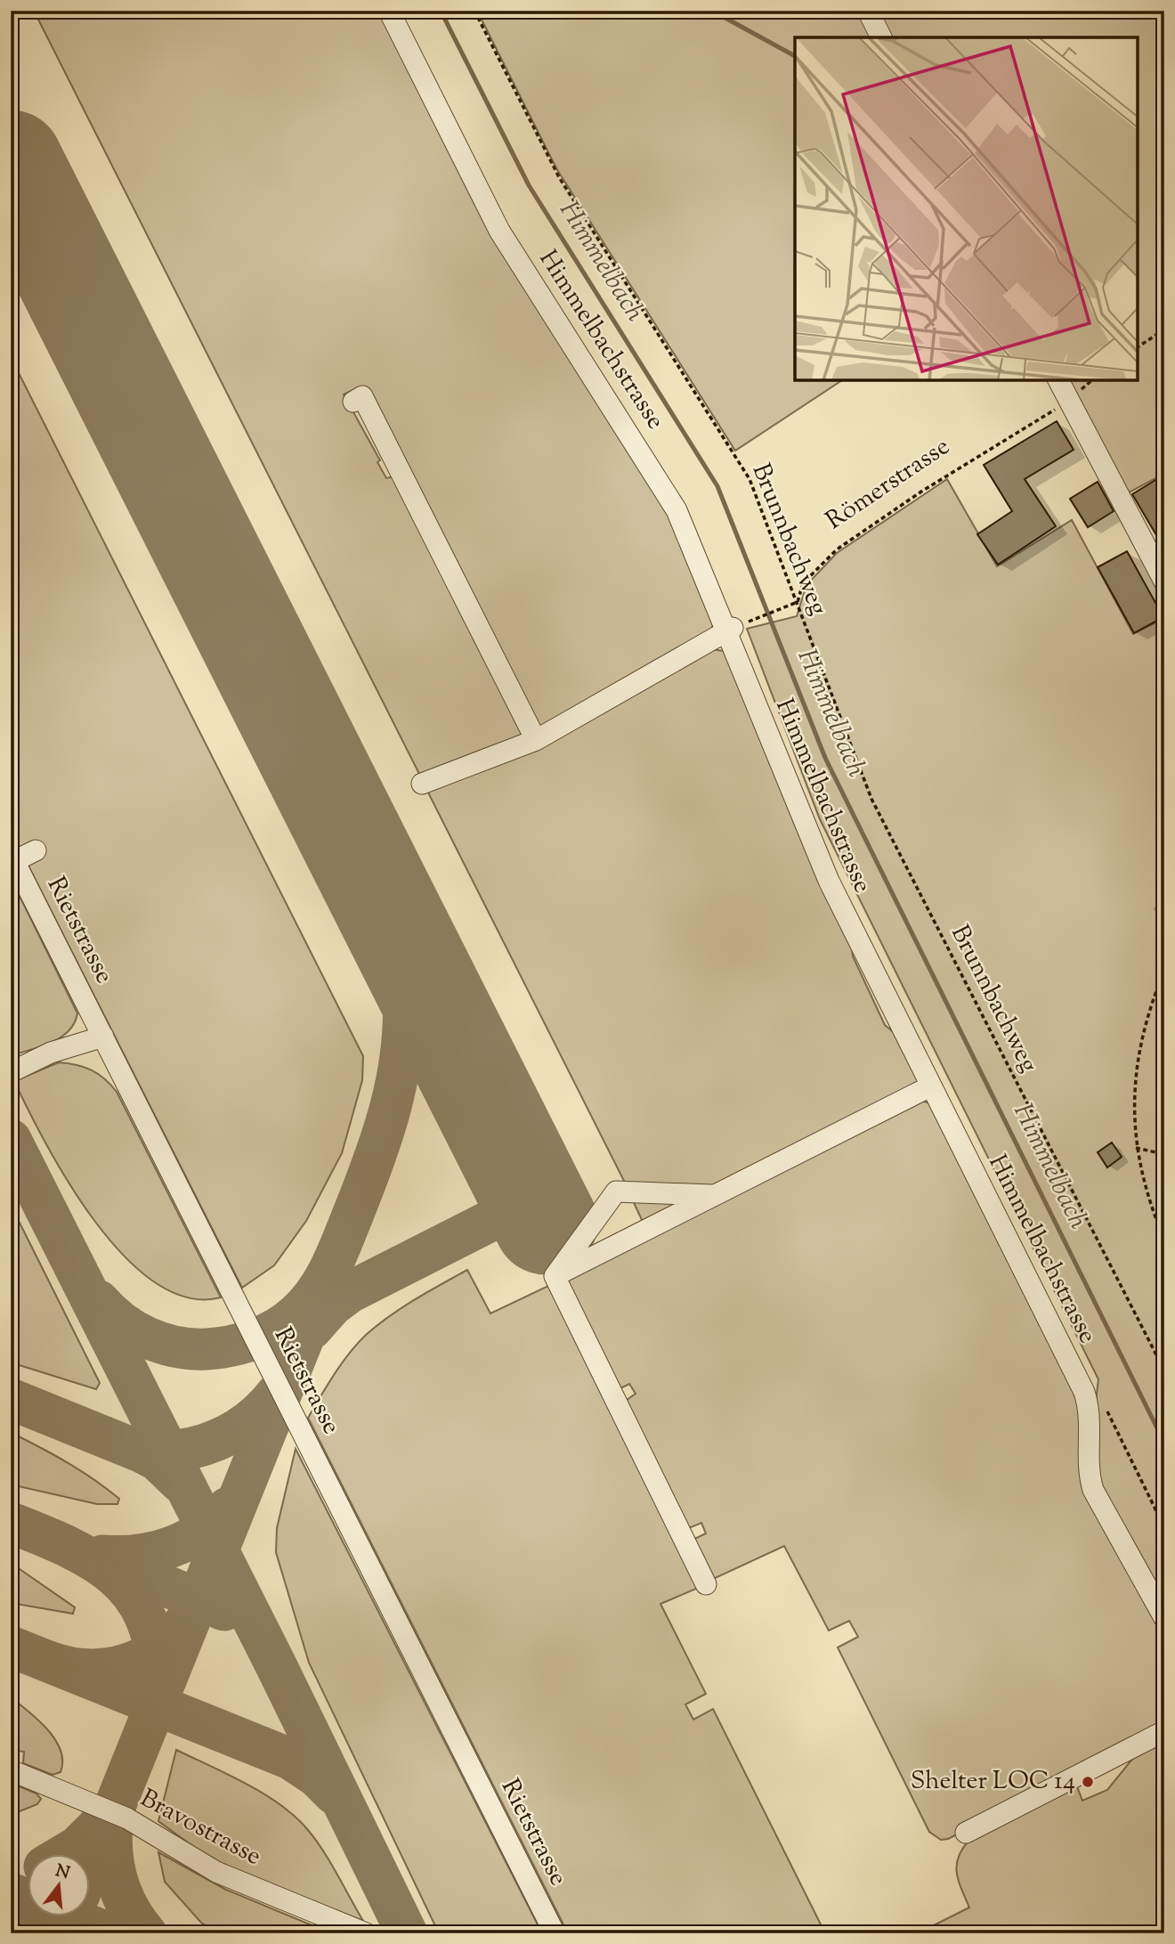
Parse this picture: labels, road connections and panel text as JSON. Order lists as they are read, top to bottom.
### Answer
{
  "streets": {
    "street": ["Himmelbachstrasse", "Rietstrasse", "Bravostrasse"],
    "path": ["Römerstrasse", "Brunnbachweg"]
  },
  "crossings": [
    ["Römerstrasse", "Brunnbachweg"]
  ],
  "water": ["Himmelbach"],
  "places": ["Shelter LOC 14"],
  "north": "top"
}
